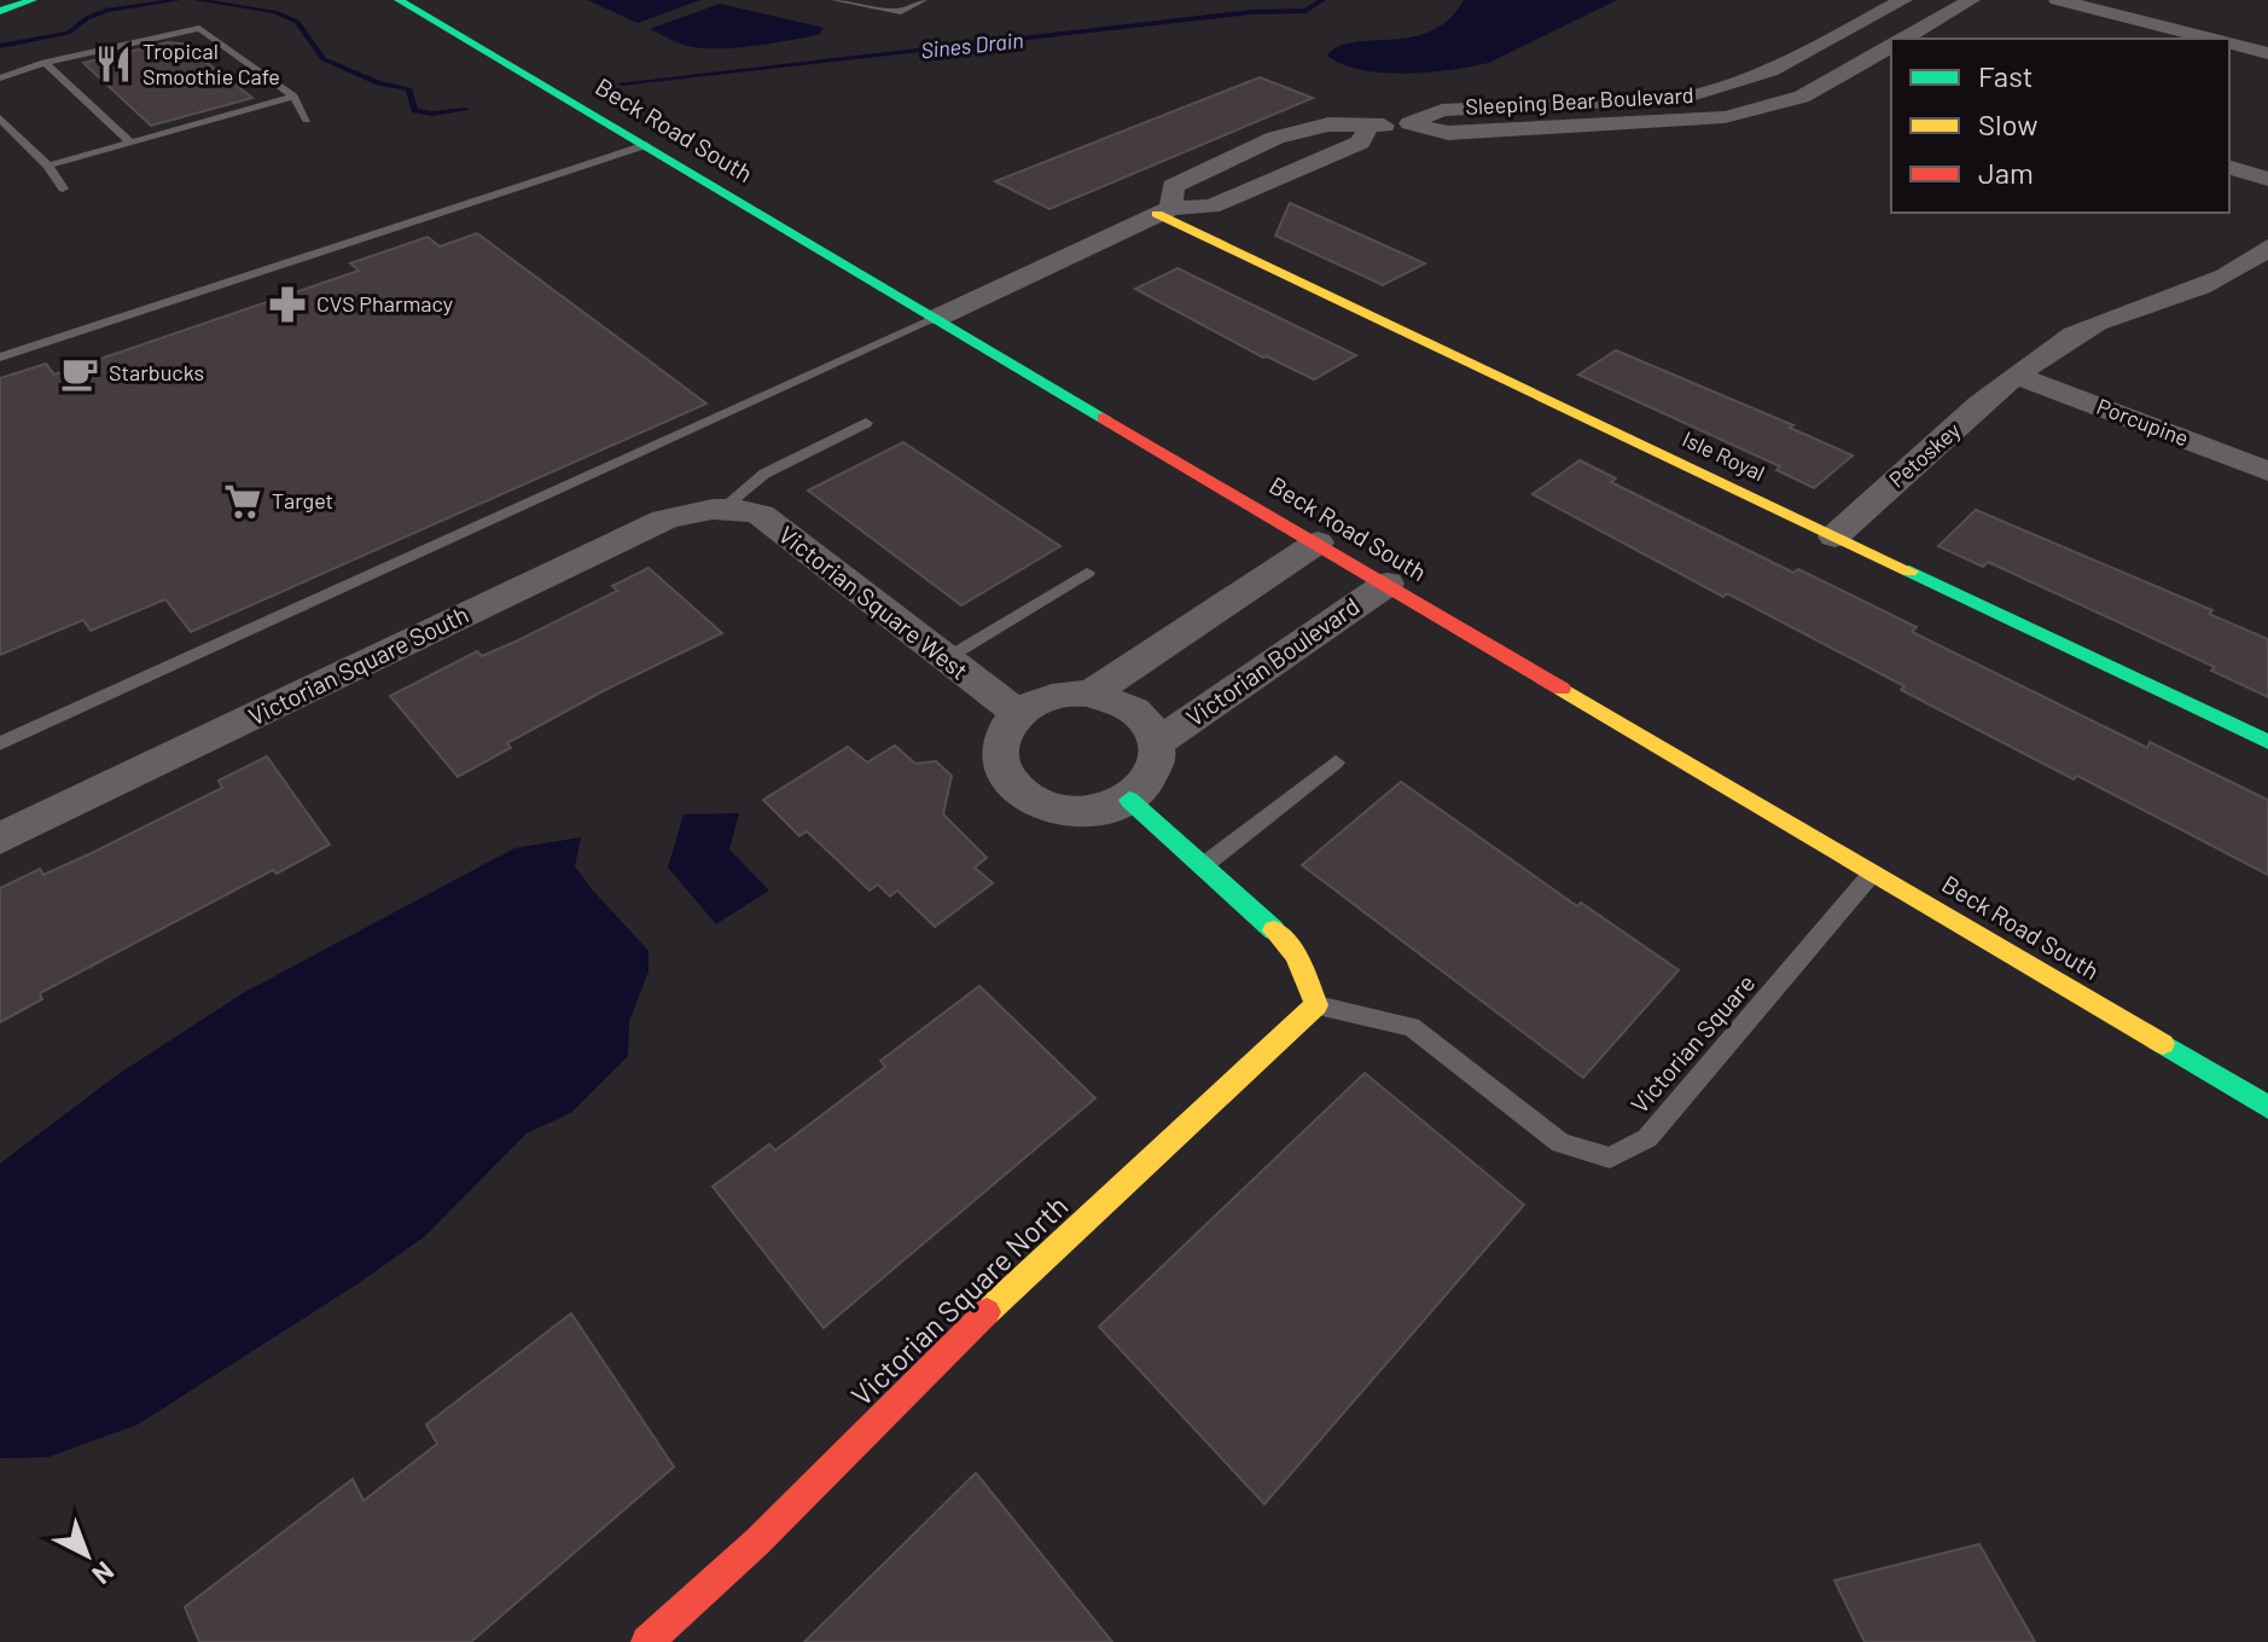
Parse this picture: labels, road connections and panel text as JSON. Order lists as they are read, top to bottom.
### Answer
{
  "streets": {
    "main road": ["Beck Road South", "Isle Royal", "Victorian Square North"],
    "street": [
      "Sleeping Bear Boulevard",
      "Porcupine",
      "Petoskey",
      "Victorian Square West",
      "Victorian Boulevard",
      "Victorian Square South"
    ],
    "lane": ["Victorian Square"]
  },
  "crossings": [
    ["Sleeping Bear Boulevard", "Beck Road South"],
    ["Sleeping Bear Boulevard", "Isle Royal"],
    ["Beck Road South", "Victorian Boulevard"],
    ["Beck Road South", "Victorian Square"],
    ["Porcupine", "Petoskey"],
    ["Petoskey", "Isle Royal"],
    ["Victorian Square West", "Victorian Boulevard"],
    ["Victorian Square West", "Victorian Square South"],
    ["Victorian Square", "Victorian Square North"]
  ],
  "water": ["Sines Drain"],
  "places": {
    "restaurant": ["Tropical Smoothie Cafe"],
    "pharmacy": ["CVS Pharmacy"],
    "cafe": ["Starbucks"],
    "supermarket": ["Target"]
  },
  "legend": ["Fast", "Slow", "Jam"],
  "north": "bottom right"
}
